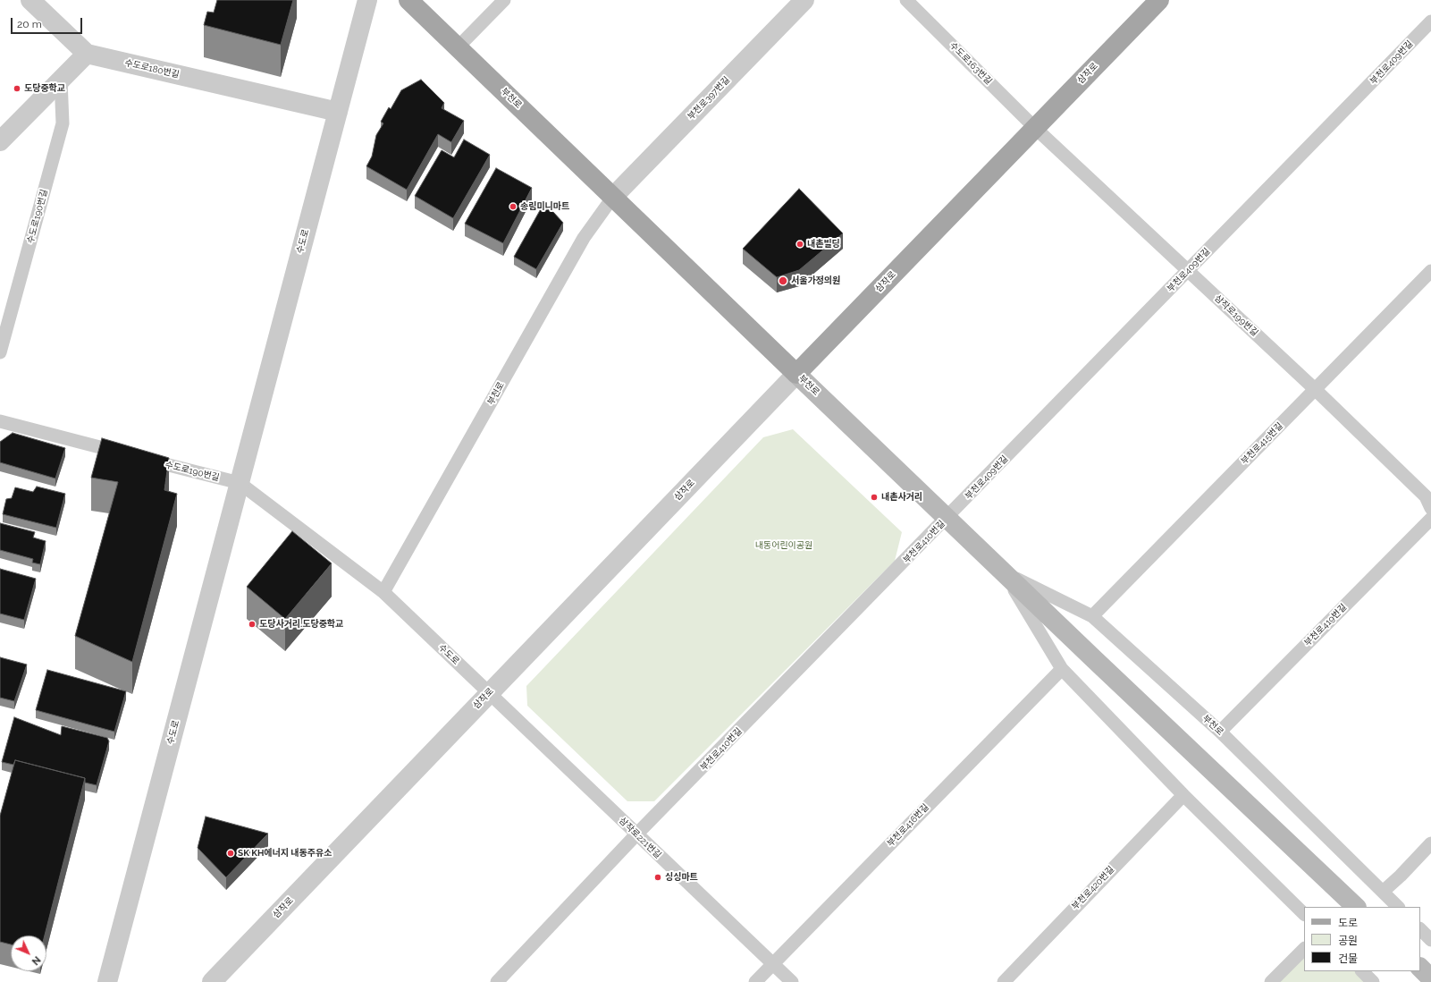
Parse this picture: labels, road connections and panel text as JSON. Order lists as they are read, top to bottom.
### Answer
{
  "streets": {
    "main road": ["삼작로", "부천로"],
    "street": ["수도로180번길", "부천로397번길", "수도로"],
    "lane": [
      "부천로409번길",
      "수도로163번길",
      "수도로190번길",
      "삼작로199번길",
      "부천로415번길",
      "부천로410번길",
      "부천로419번길",
      "부천로416번길",
      "삼작로221번길",
      "부천로420번길"
    ]
  },
  "crossings": [
    ["부천로409번길", "부천로"],
    ["부천로409번길", "삼작로199번길"],
    ["부천로409번길", "부천로410번길"],
    ["수도로163번길", "삼작로"],
    ["수도로163번길", "삼작로199번길"],
    ["수도로180번길", "수도로"],
    ["삼작로", "부천로"],
    ["삼작로", "수도로"],
    ["삼작로", "삼작로199번길"],
    ["삼작로", "삼작로221번길"],
    ["부천로", "부천로397번길"],
    ["부천로", "수도로"],
    ["부천로", "부천로415번길"],
    ["부천로", "부천로410번길"],
    ["부천로", "부천로419번길"],
    ["부천로", "부천로416번길"],
    ["부천로", "부천로420번길"],
    ["수도로190번길", "수도로"],
    ["수도로", "삼작로221번길"],
    ["삼작로199번길", "부천로415번길"],
    ["부천로410번길", "삼작로221번길"],
    ["부천로416번길", "삼작로221번길"]
  ],
  "parks": ["내동어린이공원"],
  "places": [
    "도당중학교",
    "송림미니마트",
    "내촌빌딩",
    "서울가정의원",
    "내촌사거리",
    "도당사거리.도당중학교",
    "SK KH에너지 내동주유소",
    "싱싱마트"
  ],
  "legend": ["도로", "공원", "건물"],
  "scale_bar": "20 m",
  "north": "bottom right"
}
